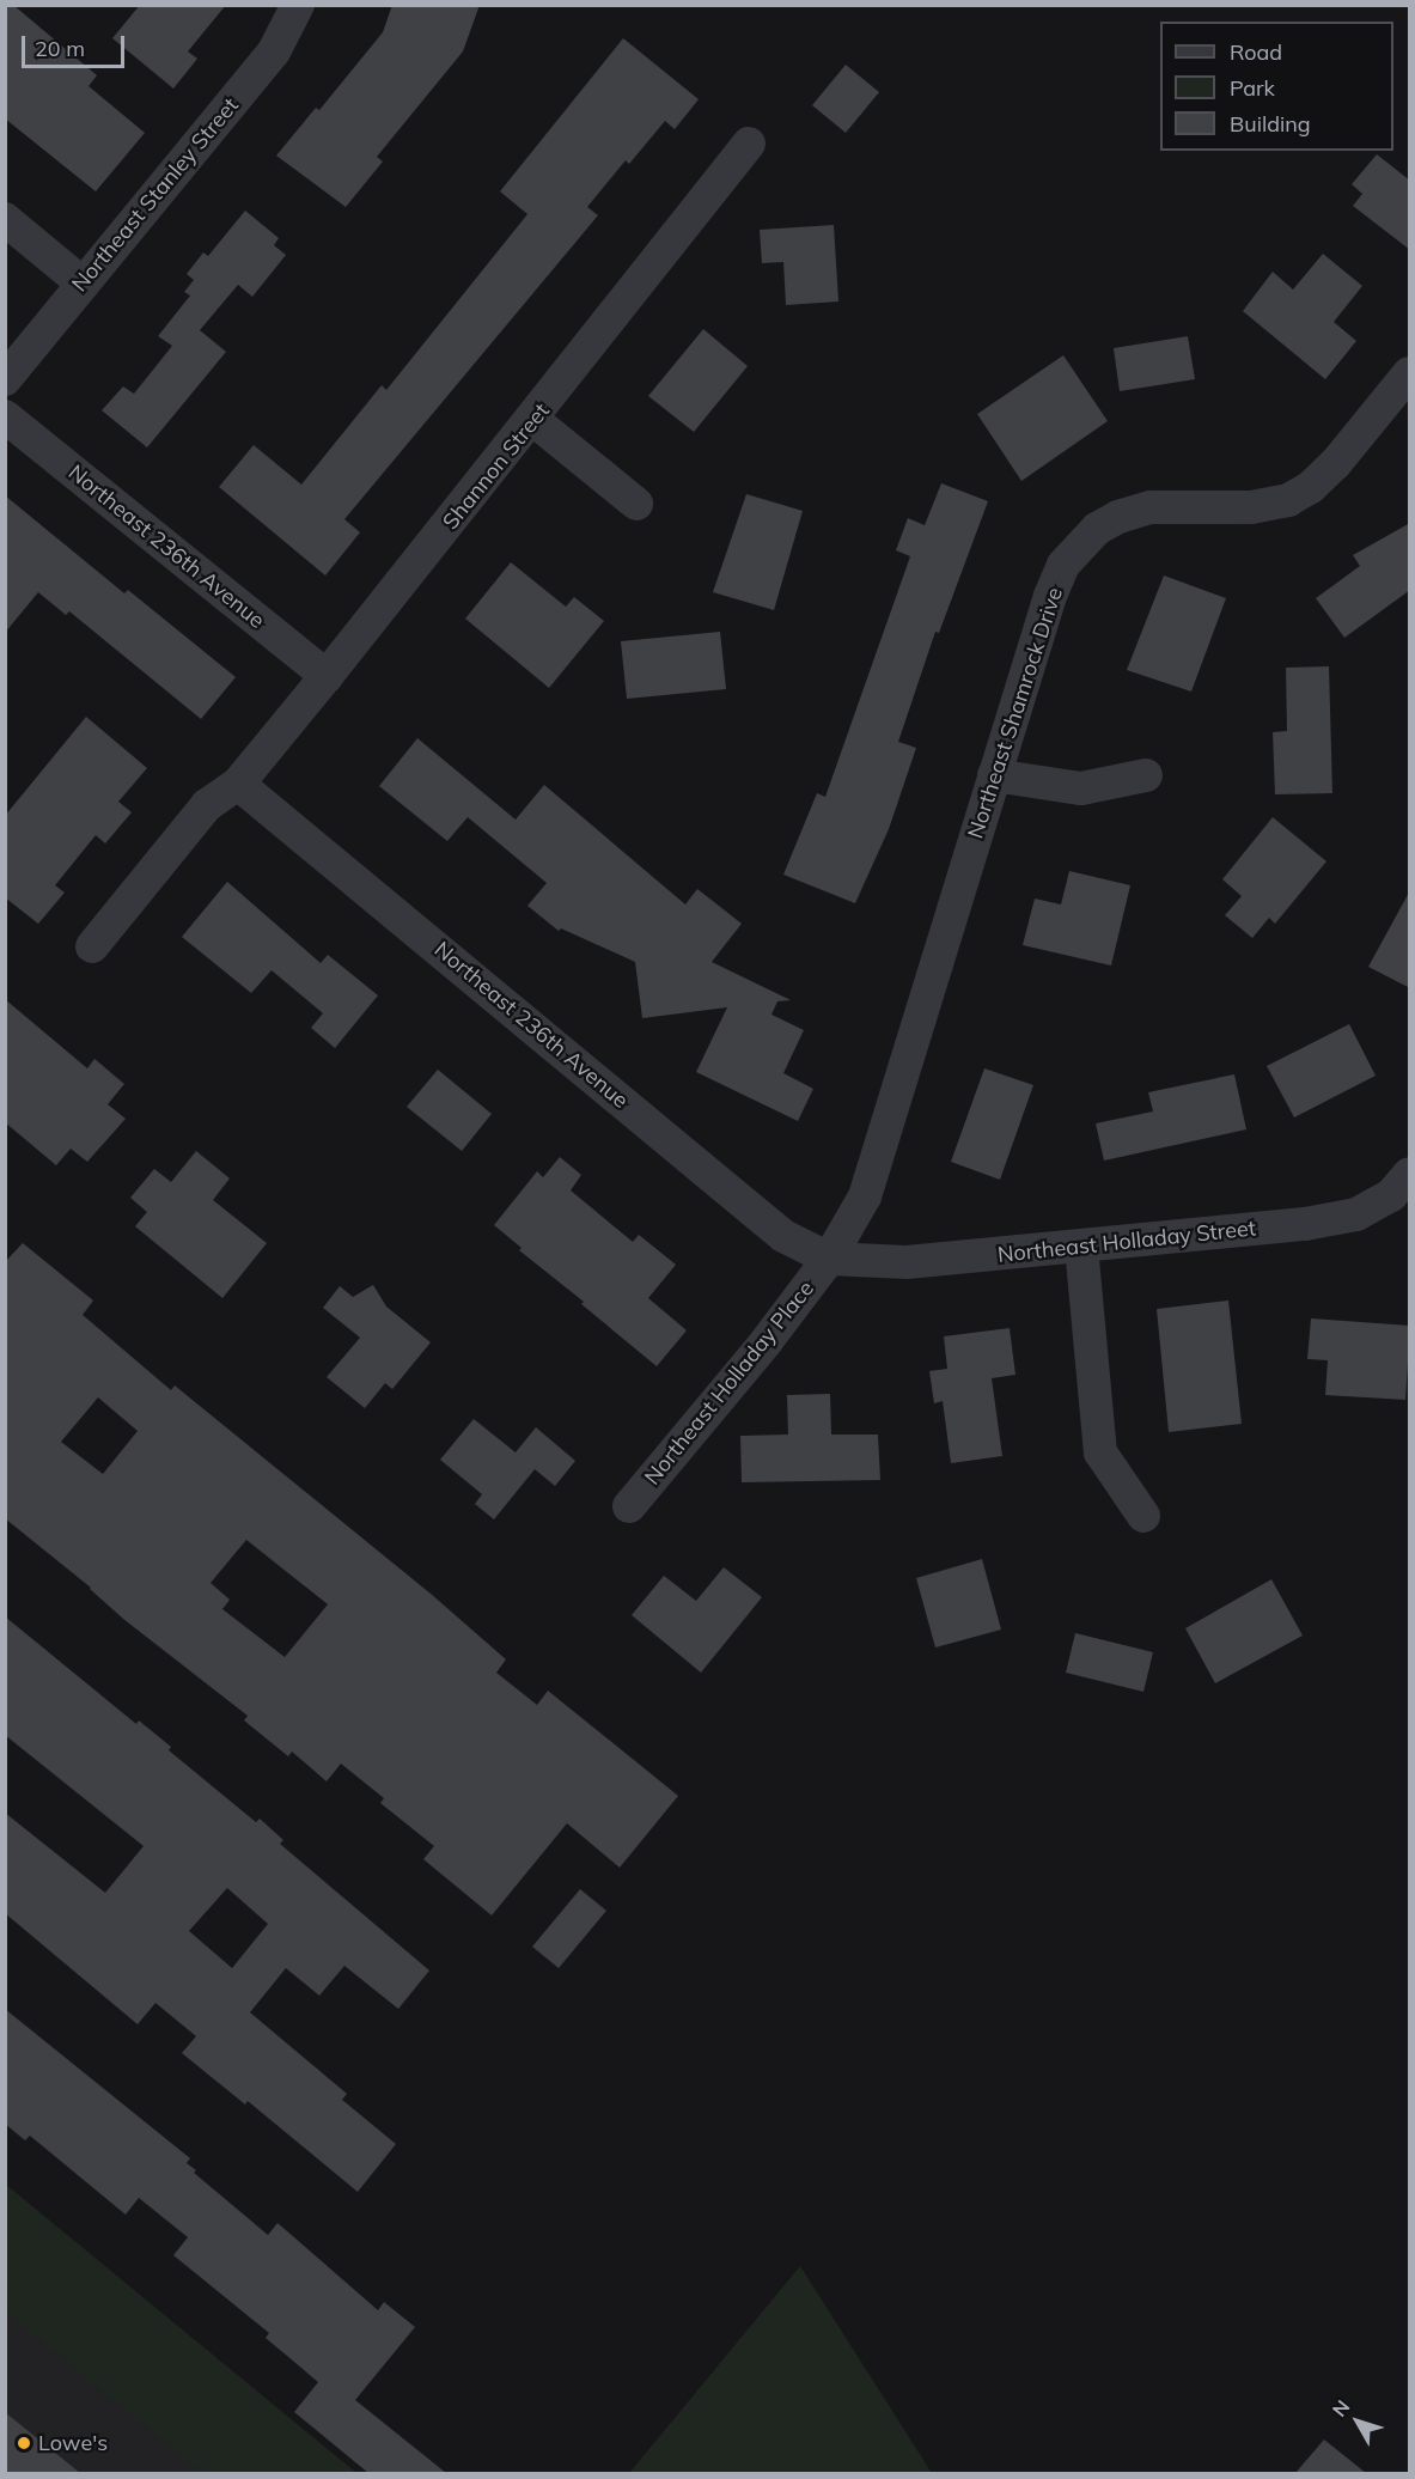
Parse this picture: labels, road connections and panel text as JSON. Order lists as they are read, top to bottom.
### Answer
{
  "streets": {
    "street": [
      "Northeast Stanley Street",
      "Shannon Street",
      "Northeast 236th Avenue",
      "Northeast Shamrock Drive",
      "Northeast Holladay Street",
      "Northeast Holladay Place"
    ]
  },
  "crossings": [
    ["Shannon Street", "Northeast 236th Avenue"],
    ["Northeast 236th Avenue", "Northeast Shamrock Drive"],
    ["Northeast 236th Avenue", "Northeast Holladay Street"],
    ["Northeast 236th Avenue", "Northeast Holladay Place"],
    ["Northeast Shamrock Drive", "Northeast Holladay Street"],
    ["Northeast Shamrock Drive", "Northeast Holladay Place"],
    ["Northeast Holladay Street", "Northeast Holladay Place"]
  ],
  "places": ["Lowe's"],
  "legend": ["Road", "Park", "Building"],
  "scale_bar": "20 m",
  "north": "top left"
}
